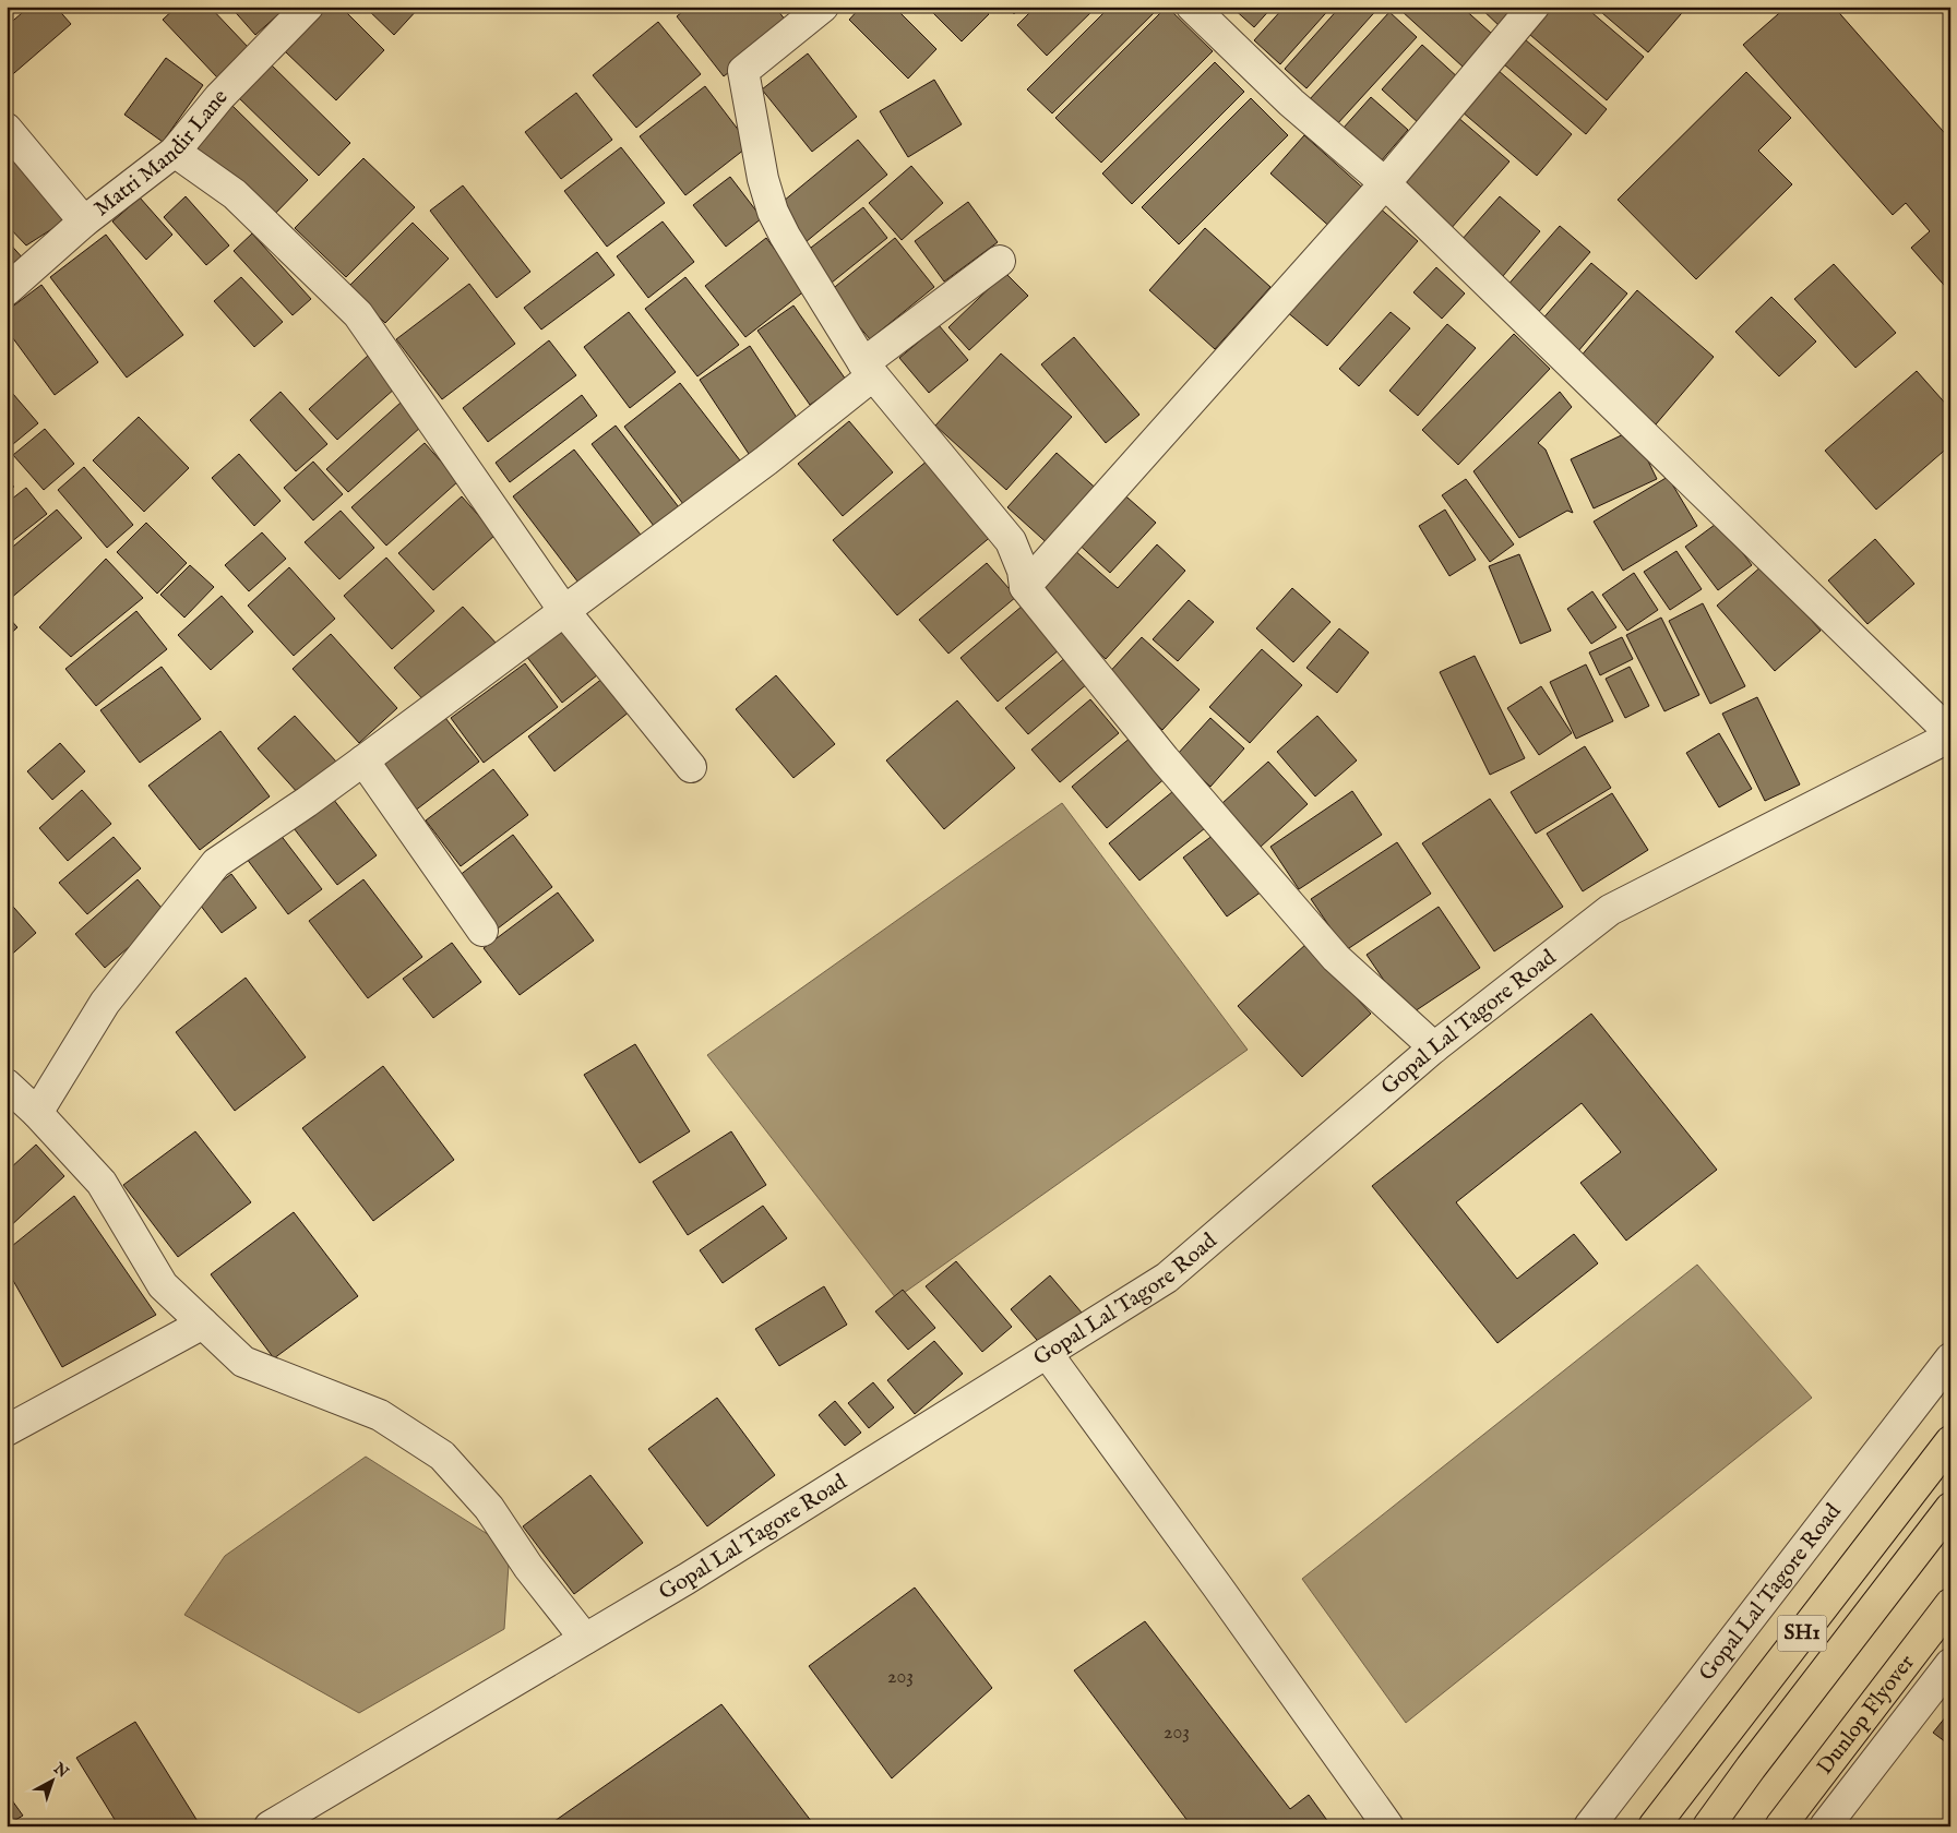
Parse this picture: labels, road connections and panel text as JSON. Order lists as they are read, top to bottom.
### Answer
{
  "streets": {
    "main road": ["SH1", "Dunlop Flyover"],
    "street": ["Matri Mandir Lane", "Gopal Lal Tagore Road"]
  },
  "house_numbers": ["203", "203"],
  "north": "top right"
}
